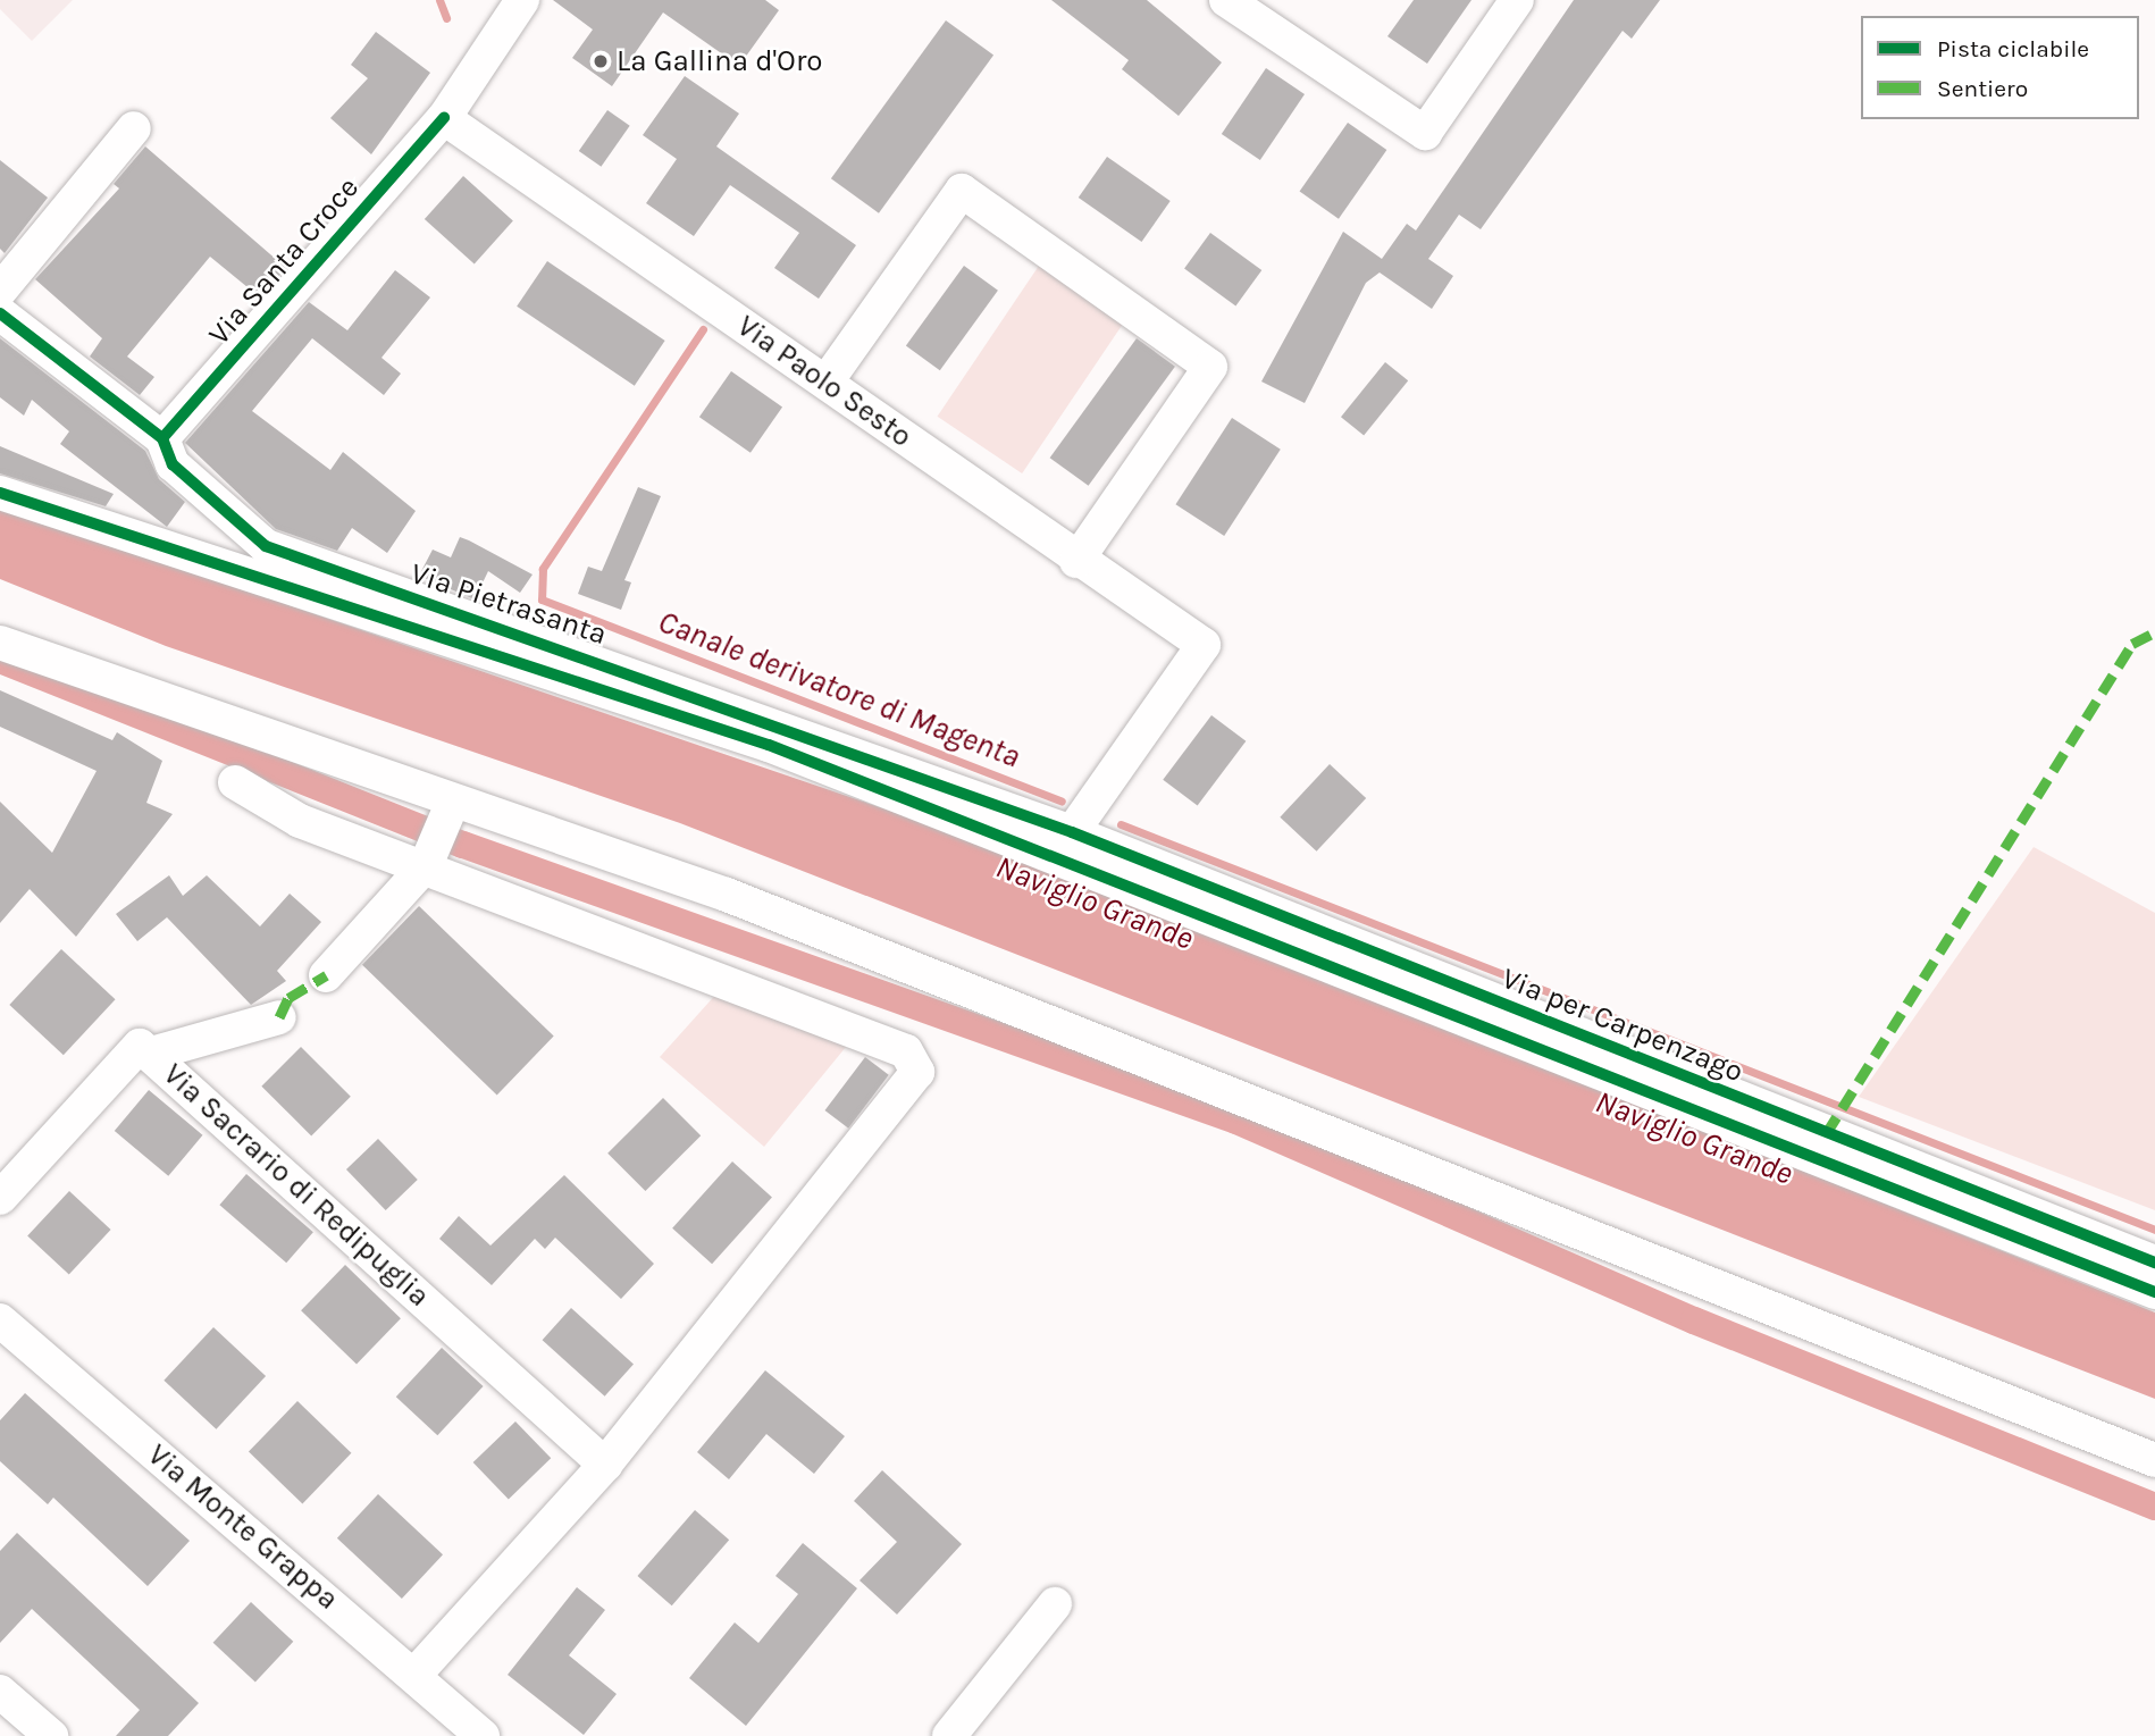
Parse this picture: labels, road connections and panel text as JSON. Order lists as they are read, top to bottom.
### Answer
{
  "streets": {
    "street": [
      "Via Santa Croce",
      "Via Paolo Sesto",
      "Via Pietrasanta",
      "Via per Carpenzago",
      "Via Sacrario di Redipuglia",
      "Via Monte Grappa"
    ]
  },
  "crossings": [
    ["Via Santa Croce", "Via Paolo Sesto"],
    ["Via Santa Croce", "Via Pietrasanta"],
    ["Via Paolo Sesto", "Via Pietrasanta"],
    ["Via Paolo Sesto", "Via per Carpenzago"],
    ["Via Pietrasanta", "Via per Carpenzago"]
  ],
  "water": ["Canale derivatore di Magenta", "Naviglio Grande"],
  "places": ["La Gallina d'Oro"],
  "legend": ["Pista ciclabile", "Sentiero"]
}
